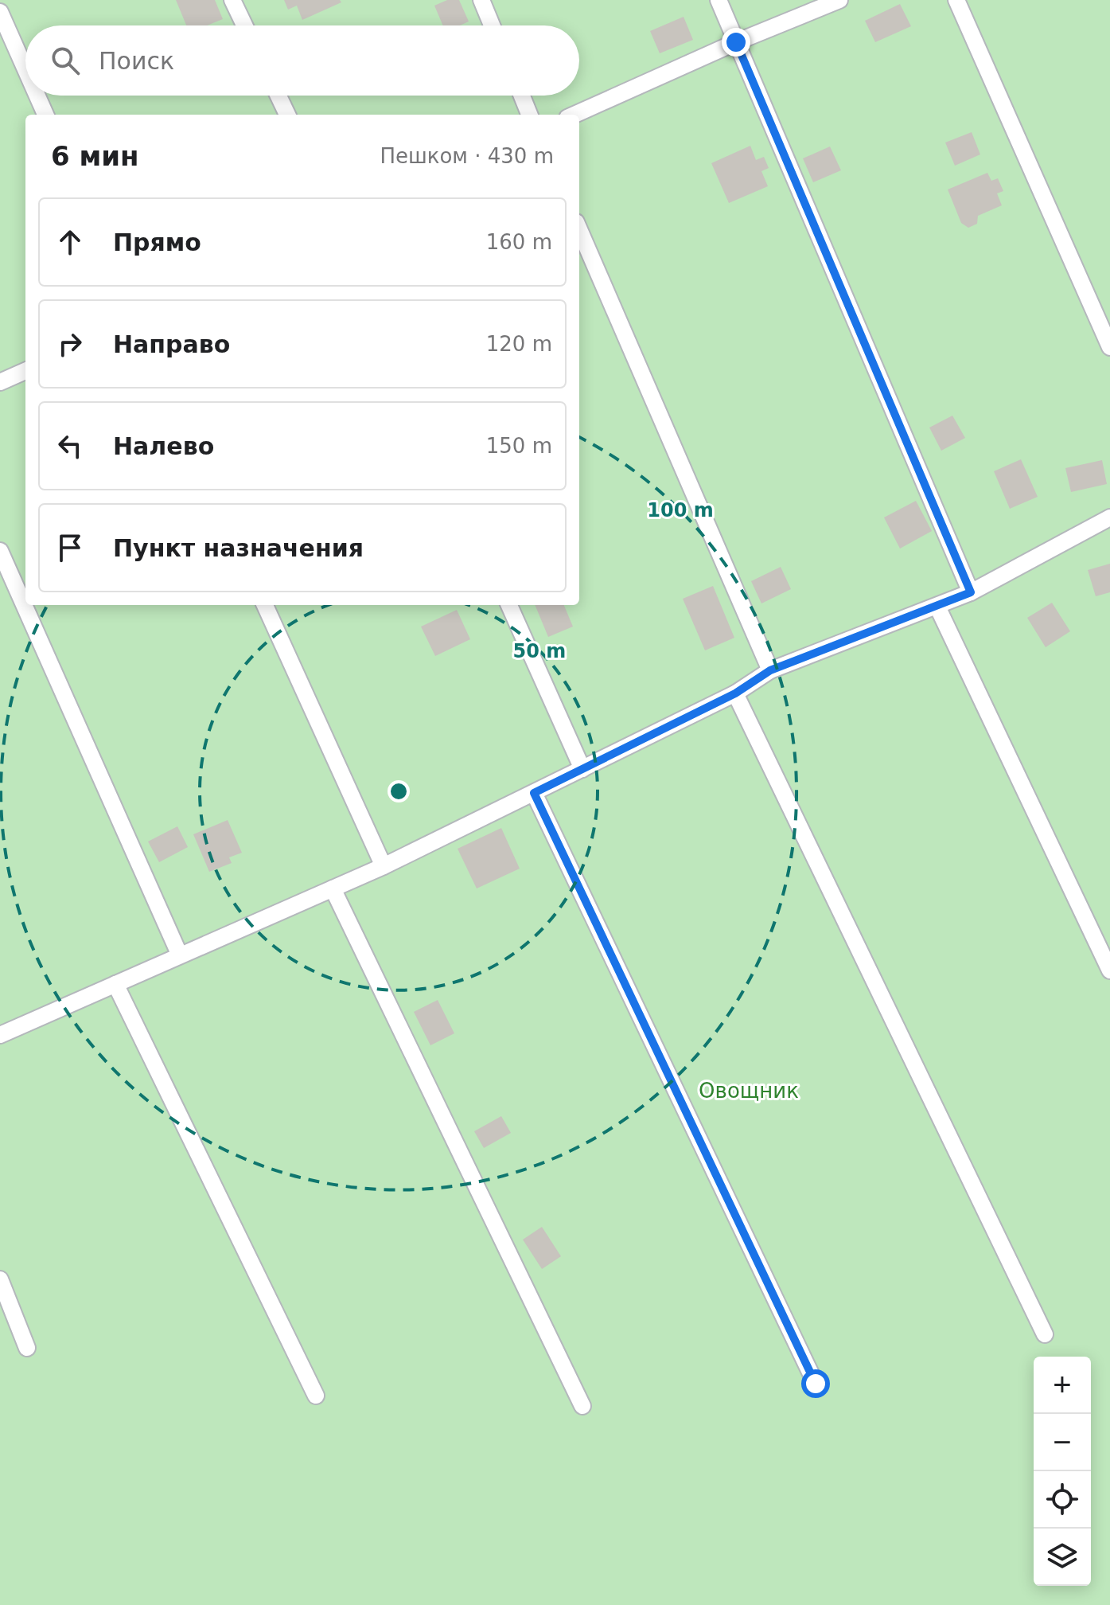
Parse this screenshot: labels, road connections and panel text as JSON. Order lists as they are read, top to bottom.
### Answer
{
  "parks": ["Овощник"],
  "page": {
    "search": "Поиск",
    "heading": ["6 мин", "Пешком · 430 m"],
    "list": [
      ["Прямо", "160 m"],
      ["Направо", "120 m"],
      ["Налево", "150 m"],
      "Пункт назначения"
    ],
    "map_buttons": ["+", "−"]
  },
  "rings": ["100 m", "50 m"]
}
